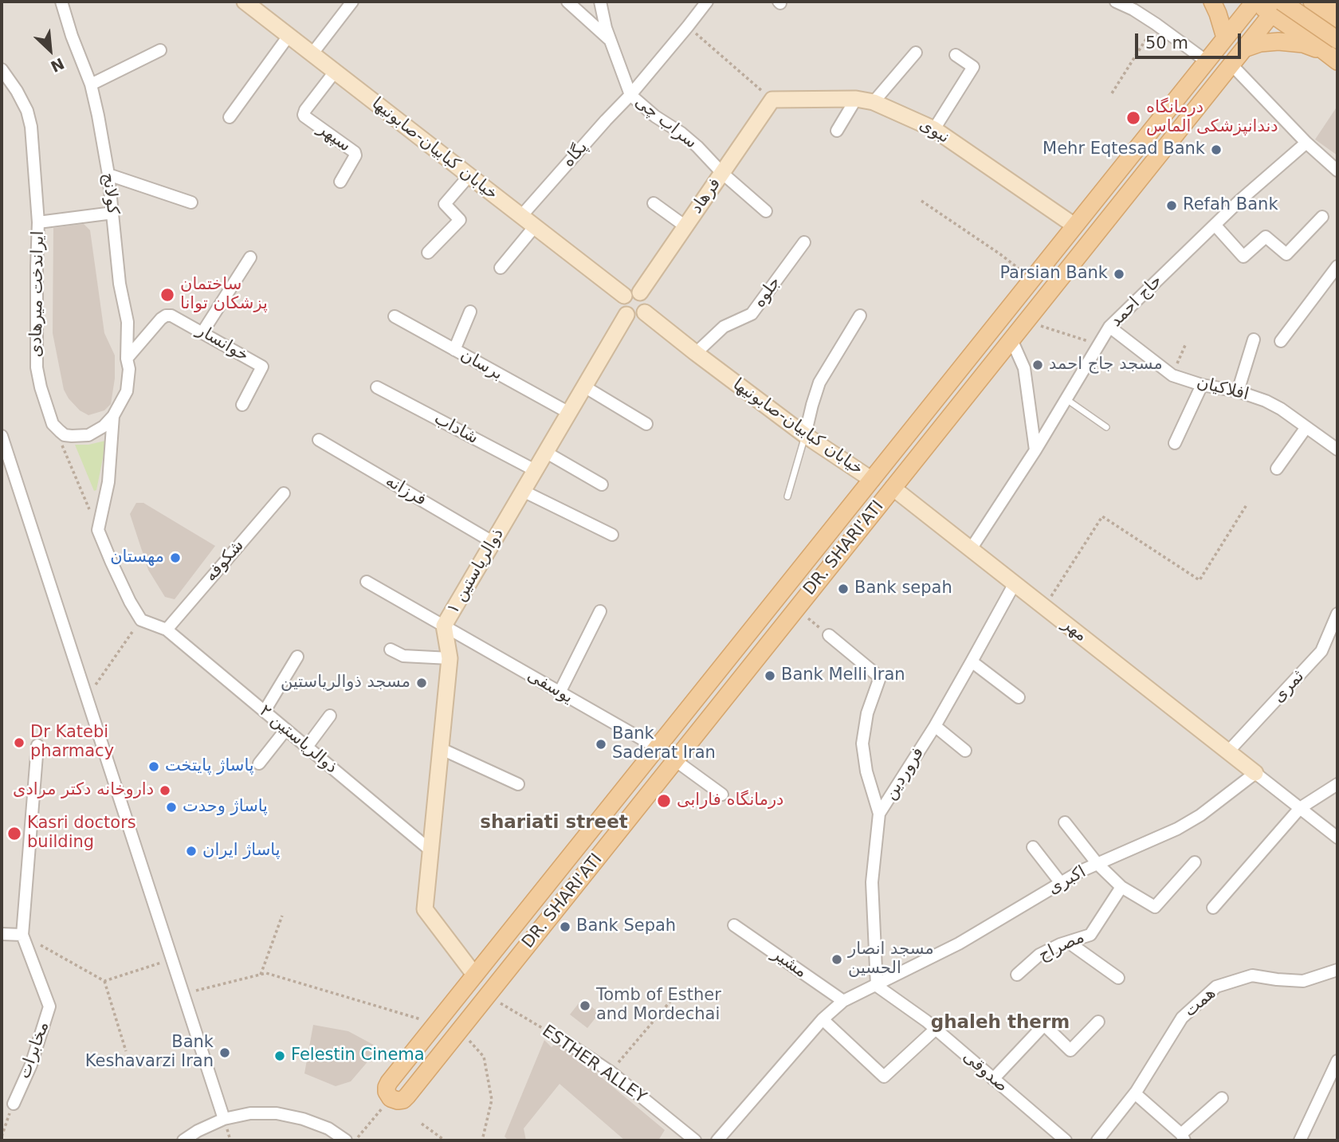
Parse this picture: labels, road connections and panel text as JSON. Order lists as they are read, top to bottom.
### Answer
{
  "streets": {
    "main road": ["DR. SHARI'ATI"],
    "street": [
      "سراب چی",
      "نبوی",
      "سپهر",
      "خیابان کبابیان-صابونیها",
      "پگاه",
      "کولانج",
      "فرهاد",
      "جلوه",
      "ایراندخت میرهادی",
      "حاج احمد",
      "خوانسار",
      "برسان",
      "افلاکیان",
      "شاداب",
      "فرزانه",
      "شکوفه",
      "ذوالریاستین ۱",
      "مهر",
      "یوسفی",
      "ثمری",
      "ذوالریاستین ۲",
      "فروردین",
      "اکبری",
      "مصراح",
      "مشیر",
      "همت",
      "مخابرات",
      "ESTHER ALLEY",
      "صدوقی"
    ]
  },
  "crossings": [
    ["سراب چی", "پگاه"],
    ["سراب چی", "فرهاد"],
    ["نبوی", "فرهاد"],
    ["نبوی", "DR. SHARI'ATI"],
    ["سپهر", "خیابان کبابیان-صابونیها"],
    ["خیابان کبابیان-صابونیها", "پگاه"],
    ["خیابان کبابیان-صابونیها", "فرهاد"],
    ["خیابان کبابیان-صابونیها", "جلوه"],
    ["خیابان کبابیان-صابونیها", "DR. SHARI'ATI"],
    ["خیابان کبابیان-صابونیها", "ذوالریاستین ۱"],
    ["کولانج", "خوانسار"],
    ["فرهاد", "ذوالریاستین ۱"],
    ["حاج احمد", "افلاکیان"],
    ["حاج احمد", "مهر"],
    ["برسان", "ذوالریاستین ۱"],
    ["شاداب", "ذوالریاستین ۱"],
    ["فرزانه", "ذوالریاستین ۱"],
    ["DR. SHARI'ATI", "ذوالریاستین ۱"],
    ["DR. SHARI'ATI", "مهر"],
    ["DR. SHARI'ATI", "یوسفی"],
    ["DR. SHARI'ATI", "ESTHER ALLEY"],
    ["شکوفه", "ذوالریاستین ۲"],
    ["ذوالریاستین ۱", "یوسفی"],
    ["ذوالریاستین ۱", "ذوالریاستین ۲"],
    ["مهر", "ثمری"],
    ["مهر", "فروردین"],
    ["مهر", "اکبری"],
    ["فروردین", "اکبری"],
    ["فروردین", "صدوقی"],
    ["اکبری", "مشیر"],
    ["اکبری", "صدوقی"]
  ],
  "districts": ["shariati street", "ghaleh therm"],
  "places": [
    "درمانگاه دندانپزشکی الماس",
    "Mehr Eqtesad Bank",
    "Refah Bank",
    "Parsian Bank",
    "ساختمان پزشکان توانا",
    "مسجد جاج احمد",
    "مهستان",
    "Bank sepah",
    "Bank Melli Iran",
    "مسجد ذوالریاستین",
    "Dr Katebi pharmacy",
    "Bank Saderat Iran",
    "پاساژ پایتخت",
    "داروخانه دکتر مرادی",
    "درمانگاه فارابی",
    "پاساژ وحدت",
    "Kasri doctors building",
    "پاساژ ایران",
    "Bank Sepah",
    "مسجد انصار الحسین",
    "Tomb of Esther and Mordechai",
    "Bank Keshavarzi Iran",
    "Felestin Cinema"
  ],
  "scale_bar": "50 m",
  "north": "bottom right"
}
